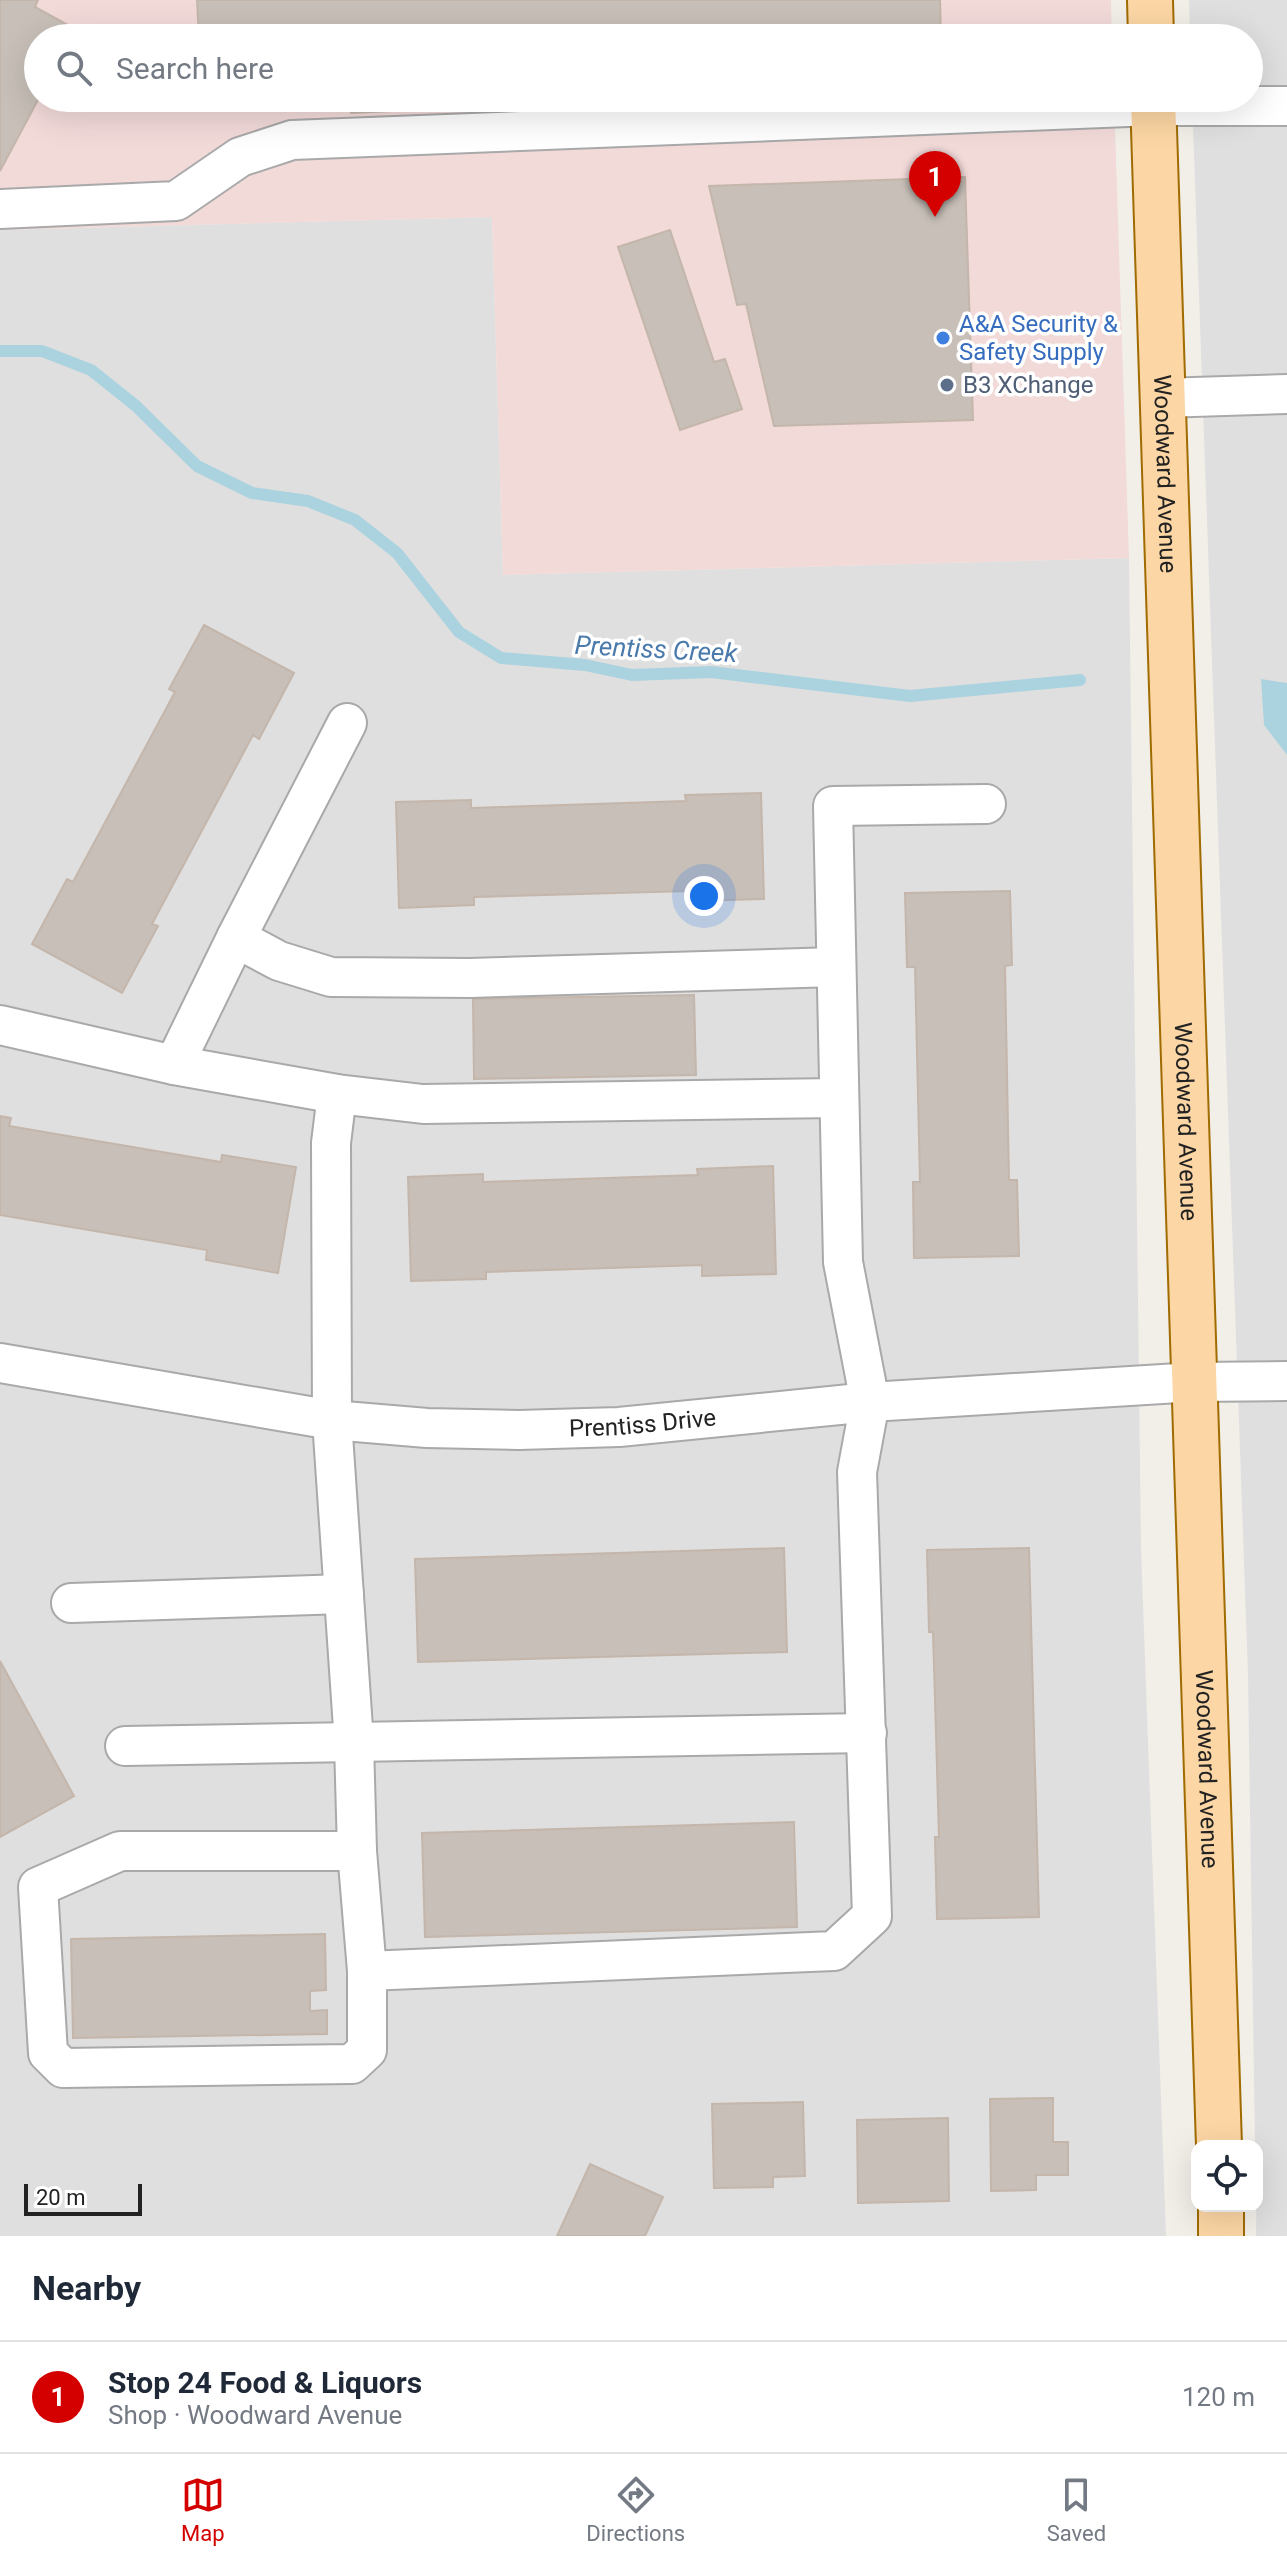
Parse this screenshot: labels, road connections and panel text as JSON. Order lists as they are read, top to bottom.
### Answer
{
  "streets": {
    "main road": ["Woodward Avenue"],
    "street": ["Prentiss Drive"]
  },
  "crossings": [
    ["Woodward Avenue", "Prentiss Drive"]
  ],
  "water": ["Prentiss Creek"],
  "places": ["A&A Security & Safety Supply", "B3 XChange"],
  "scale_bar": "20 m",
  "page": {
    "search": "Search here",
    "pins": "1",
    "scale": "20 m",
    "heading": "Nearby",
    "list": [
      {
        "mark": "1",
        "name": "Stop 24 Food & Liquors",
        "note": "Shop · Woodward Avenue",
        "value": "120 m"
      }
    ],
    "nav": ["Map", "Directions", "Saved"]
  }
}
